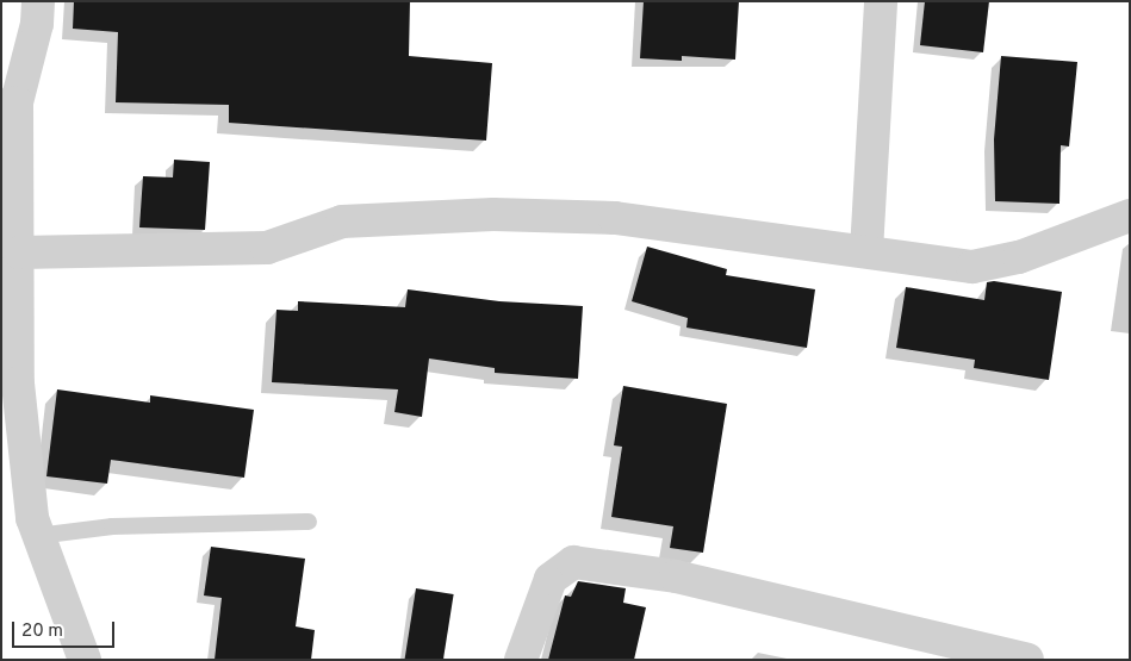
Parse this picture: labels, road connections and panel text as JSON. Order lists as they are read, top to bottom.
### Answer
{
  "scale_bar": "20 m"
}
